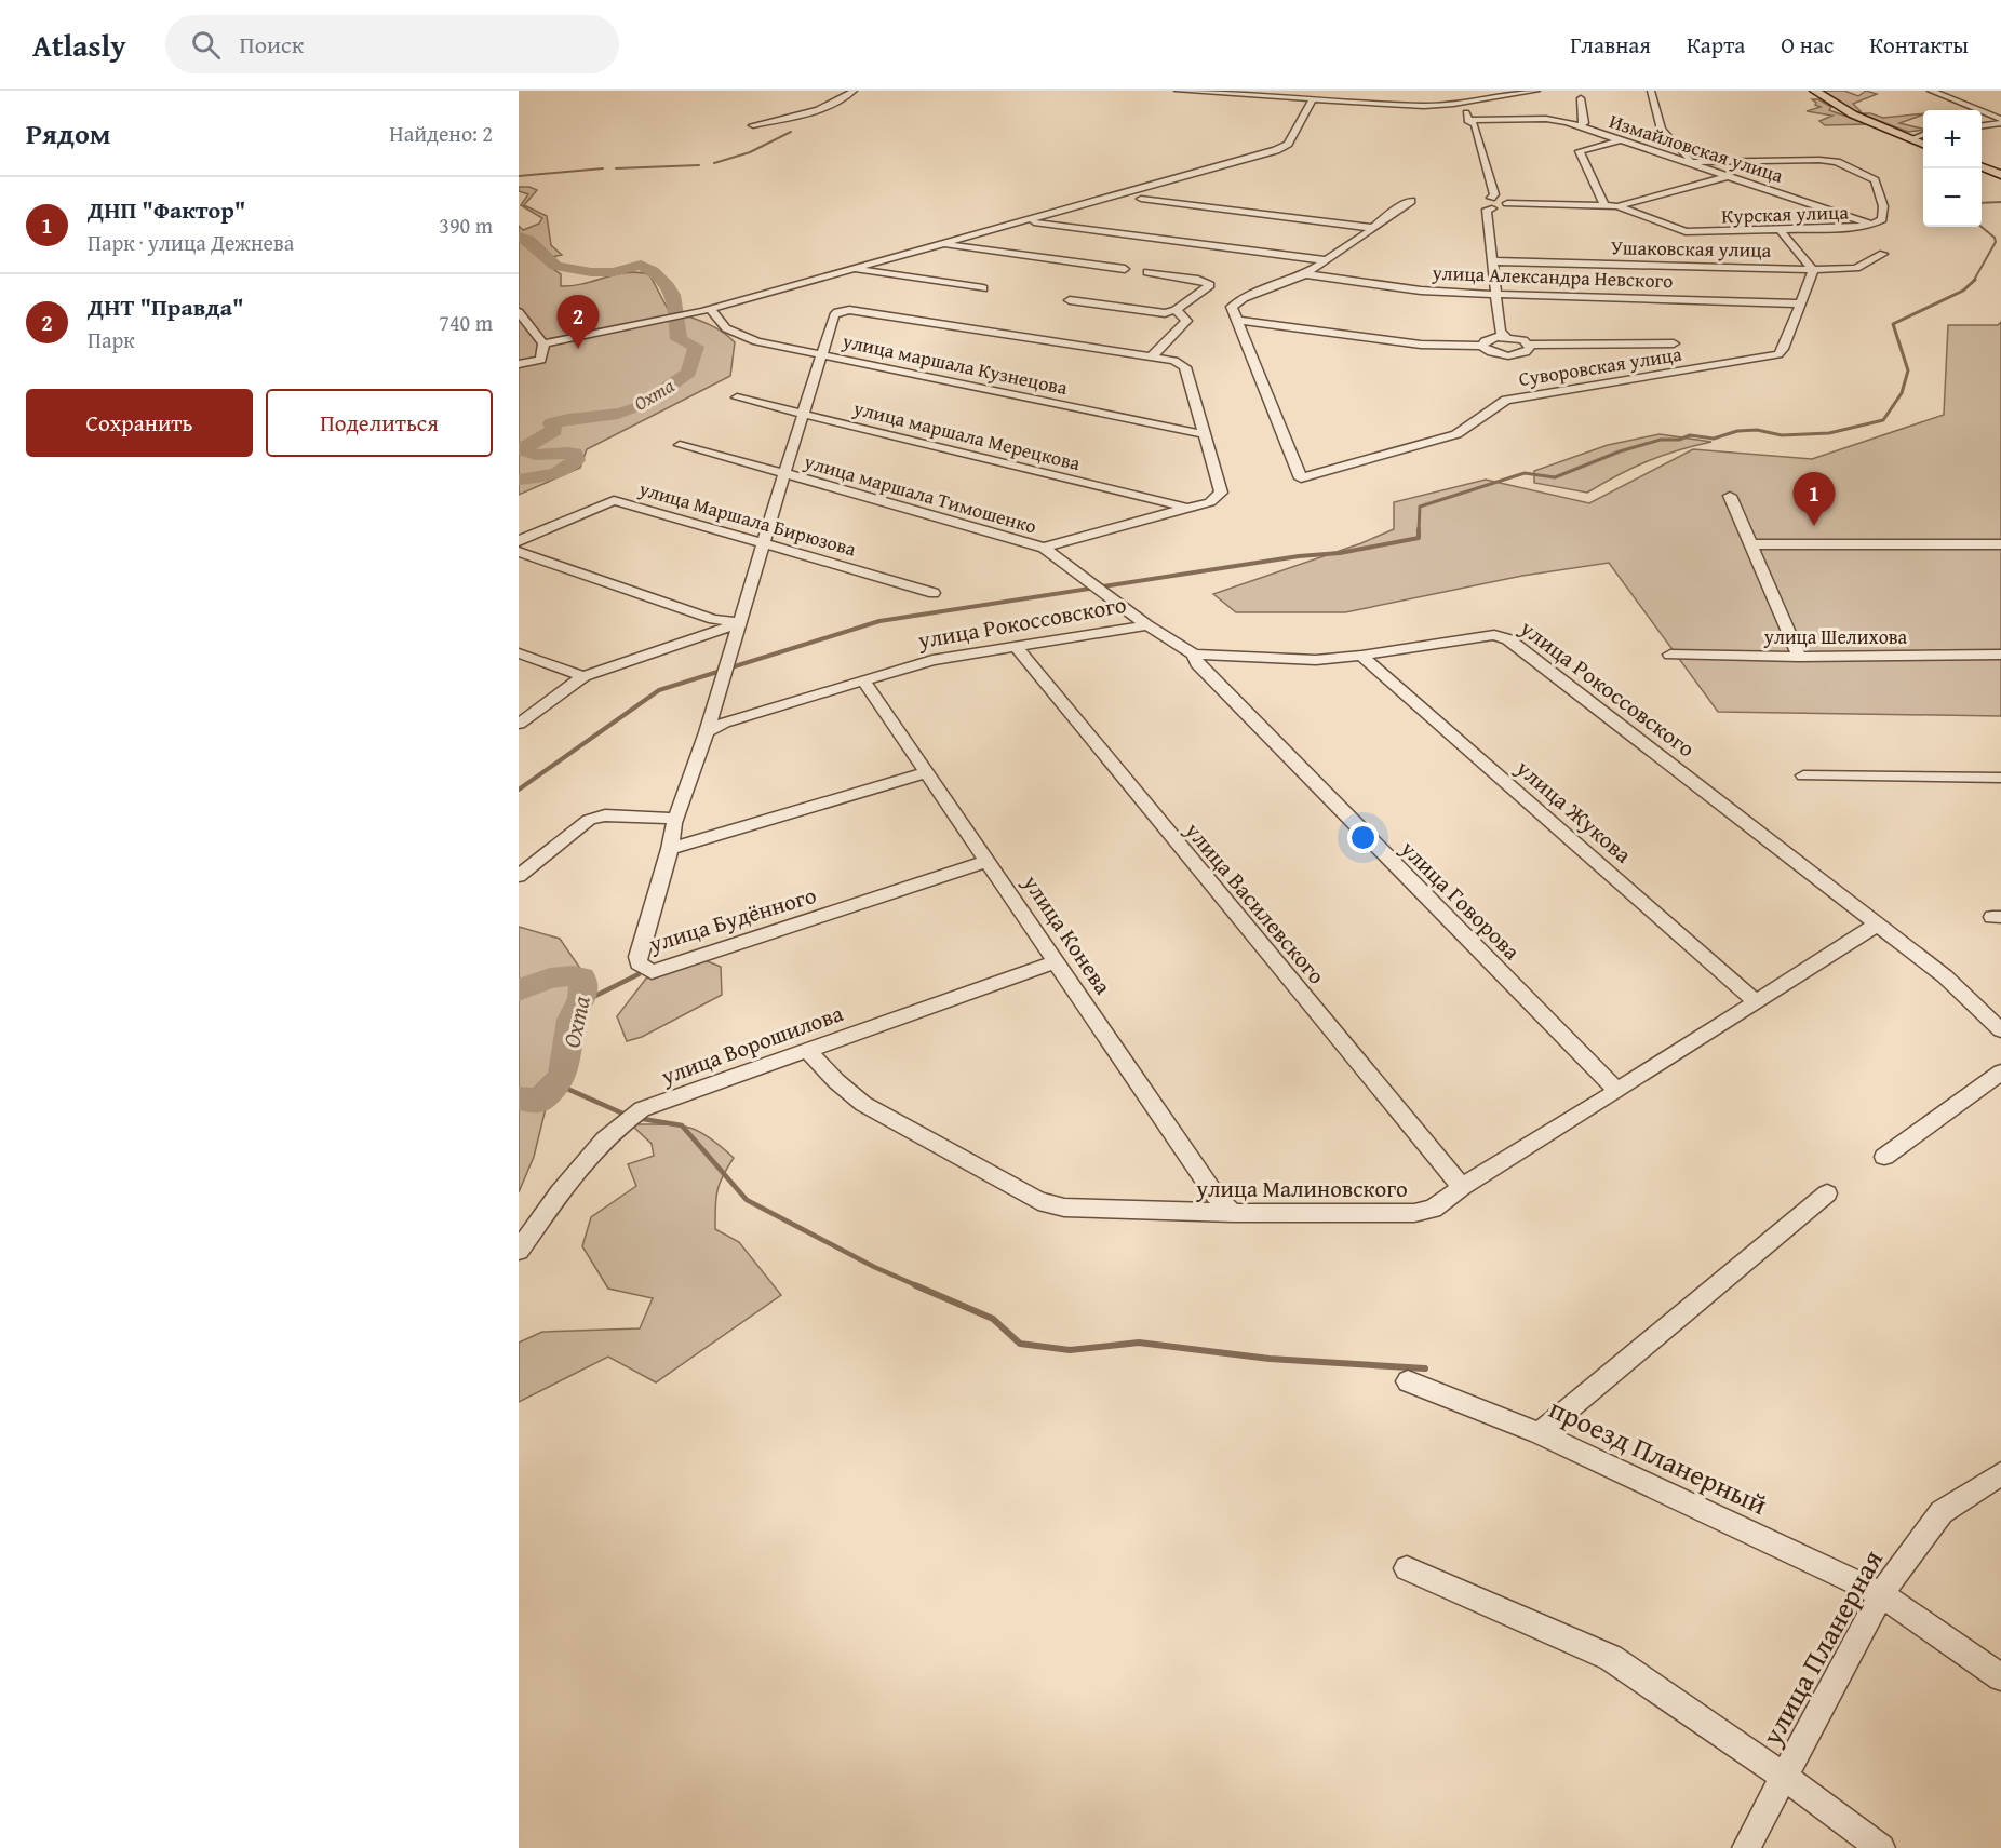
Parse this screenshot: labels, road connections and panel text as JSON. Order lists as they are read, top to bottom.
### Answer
{
  "streets": {
    "street": [
      "Измайловская улица",
      "Курская улица",
      "Ушаковская улица",
      "улица Александра Невского",
      "улица маршала Кузнецова",
      "Суворовская улица",
      "улица маршала Мерецкова",
      "улица маршала Тимошенко",
      "улица Маршала Бирюзова",
      "улица Рокоссовского",
      "улица Шелихова",
      "улица Жукова",
      "улица Говорова",
      "улица Василевского",
      "улица Будённого",
      "улица Конева",
      "улица Ворошилова",
      "улица Малиновского",
      "проезд Планерный",
      "улица Планерная"
    ]
  },
  "crossings": [
    ["Измайловская улица", "Курская улица"],
    ["Ушаковская улица", "Суворовская улица"],
    ["улица Александра Невского", "Суворовская улица"],
    ["улица маршала Кузнецова", "улица маршала Тимошенко"],
    ["улица маршала Мерецкова", "улица маршала Тимошенко"],
    ["улица Рокоссовского", "улица Жукова"],
    ["улица Рокоссовского", "улица Говорова"],
    ["улица Рокоссовского", "улица Василевского"],
    ["улица Рокоссовского", "улица Конева"],
    ["улица Рокоссовского", "улица Малиновского"],
    ["улица Жукова", "улица Малиновского"],
    ["улица Говорова", "улица Малиновского"],
    ["улица Василевского", "улица Малиновского"],
    ["улица Будённого", "улица Конева"],
    ["улица Конева", "улица Ворошилова"],
    ["улица Конева", "улица Малиновского"],
    ["улица Ворошилова", "улица Малиновского"],
    ["проезд Планерный", "улица Планерная"]
  ],
  "water": ["Охта"],
  "page": {
    "header": "Atlasly",
    "search": "Поиск",
    "nav": [
      "Главная",
      "Карта",
      "О нас",
      "Контакты"
    ],
    "heading": ["Рядом", "Найдено: 2"],
    "map_buttons": ["+", "−"],
    "list": [
      {
        "mark": "1",
        "name": "ДНП \"Фактор\"",
        "note": "Парк · улица Дежнева",
        "value": "390 m"
      },
      {
        "mark": "2",
        "name": "ДНТ \"Правда\"",
        "note": "Парк",
        "value": "740 m"
      }
    ],
    "pins": ["2", "1"],
    "buttons": ["Сохранить", "Поделиться"]
  }
}
